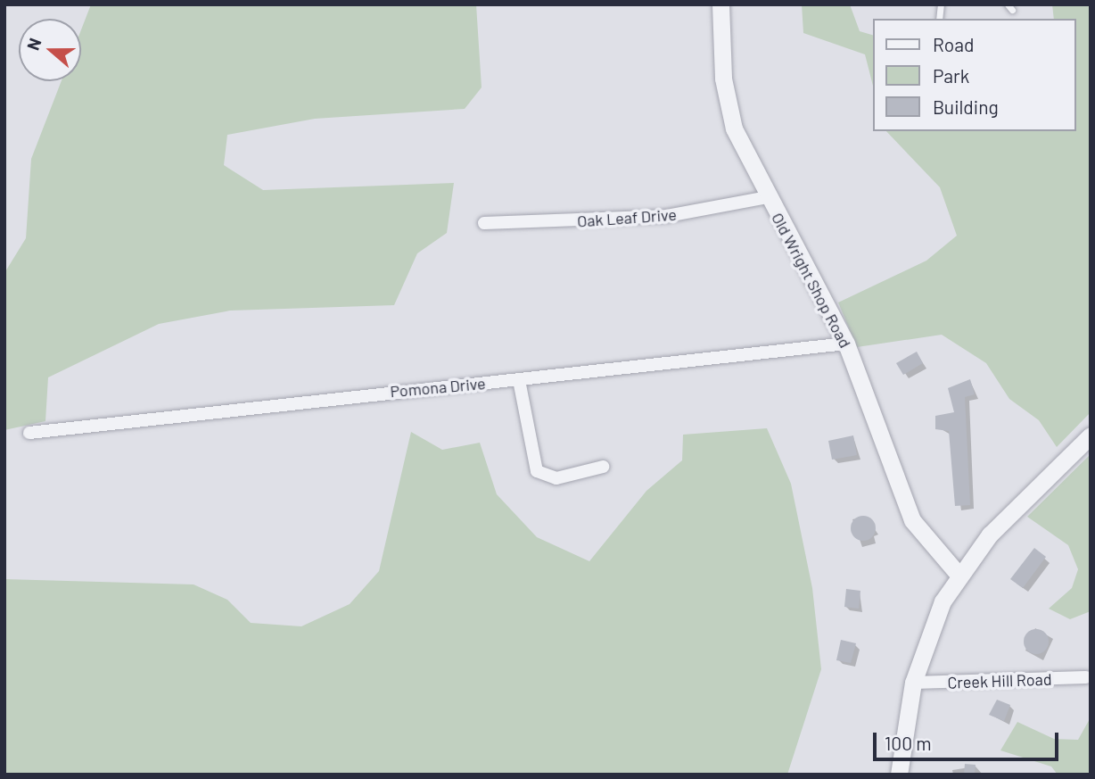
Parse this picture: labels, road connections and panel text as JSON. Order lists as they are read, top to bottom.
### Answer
{
  "streets": {
    "street": [
      "Oak Leaf Drive",
      "Old Wright Shop Road",
      "Pomona Drive",
      "Creek Hill Road"
    ]
  },
  "crossings": [
    ["Oak Leaf Drive", "Old Wright Shop Road"],
    ["Old Wright Shop Road", "Pomona Drive"]
  ],
  "legend": ["Road", "Park", "Building"],
  "scale_bar": "100 m",
  "north": "left"
}
